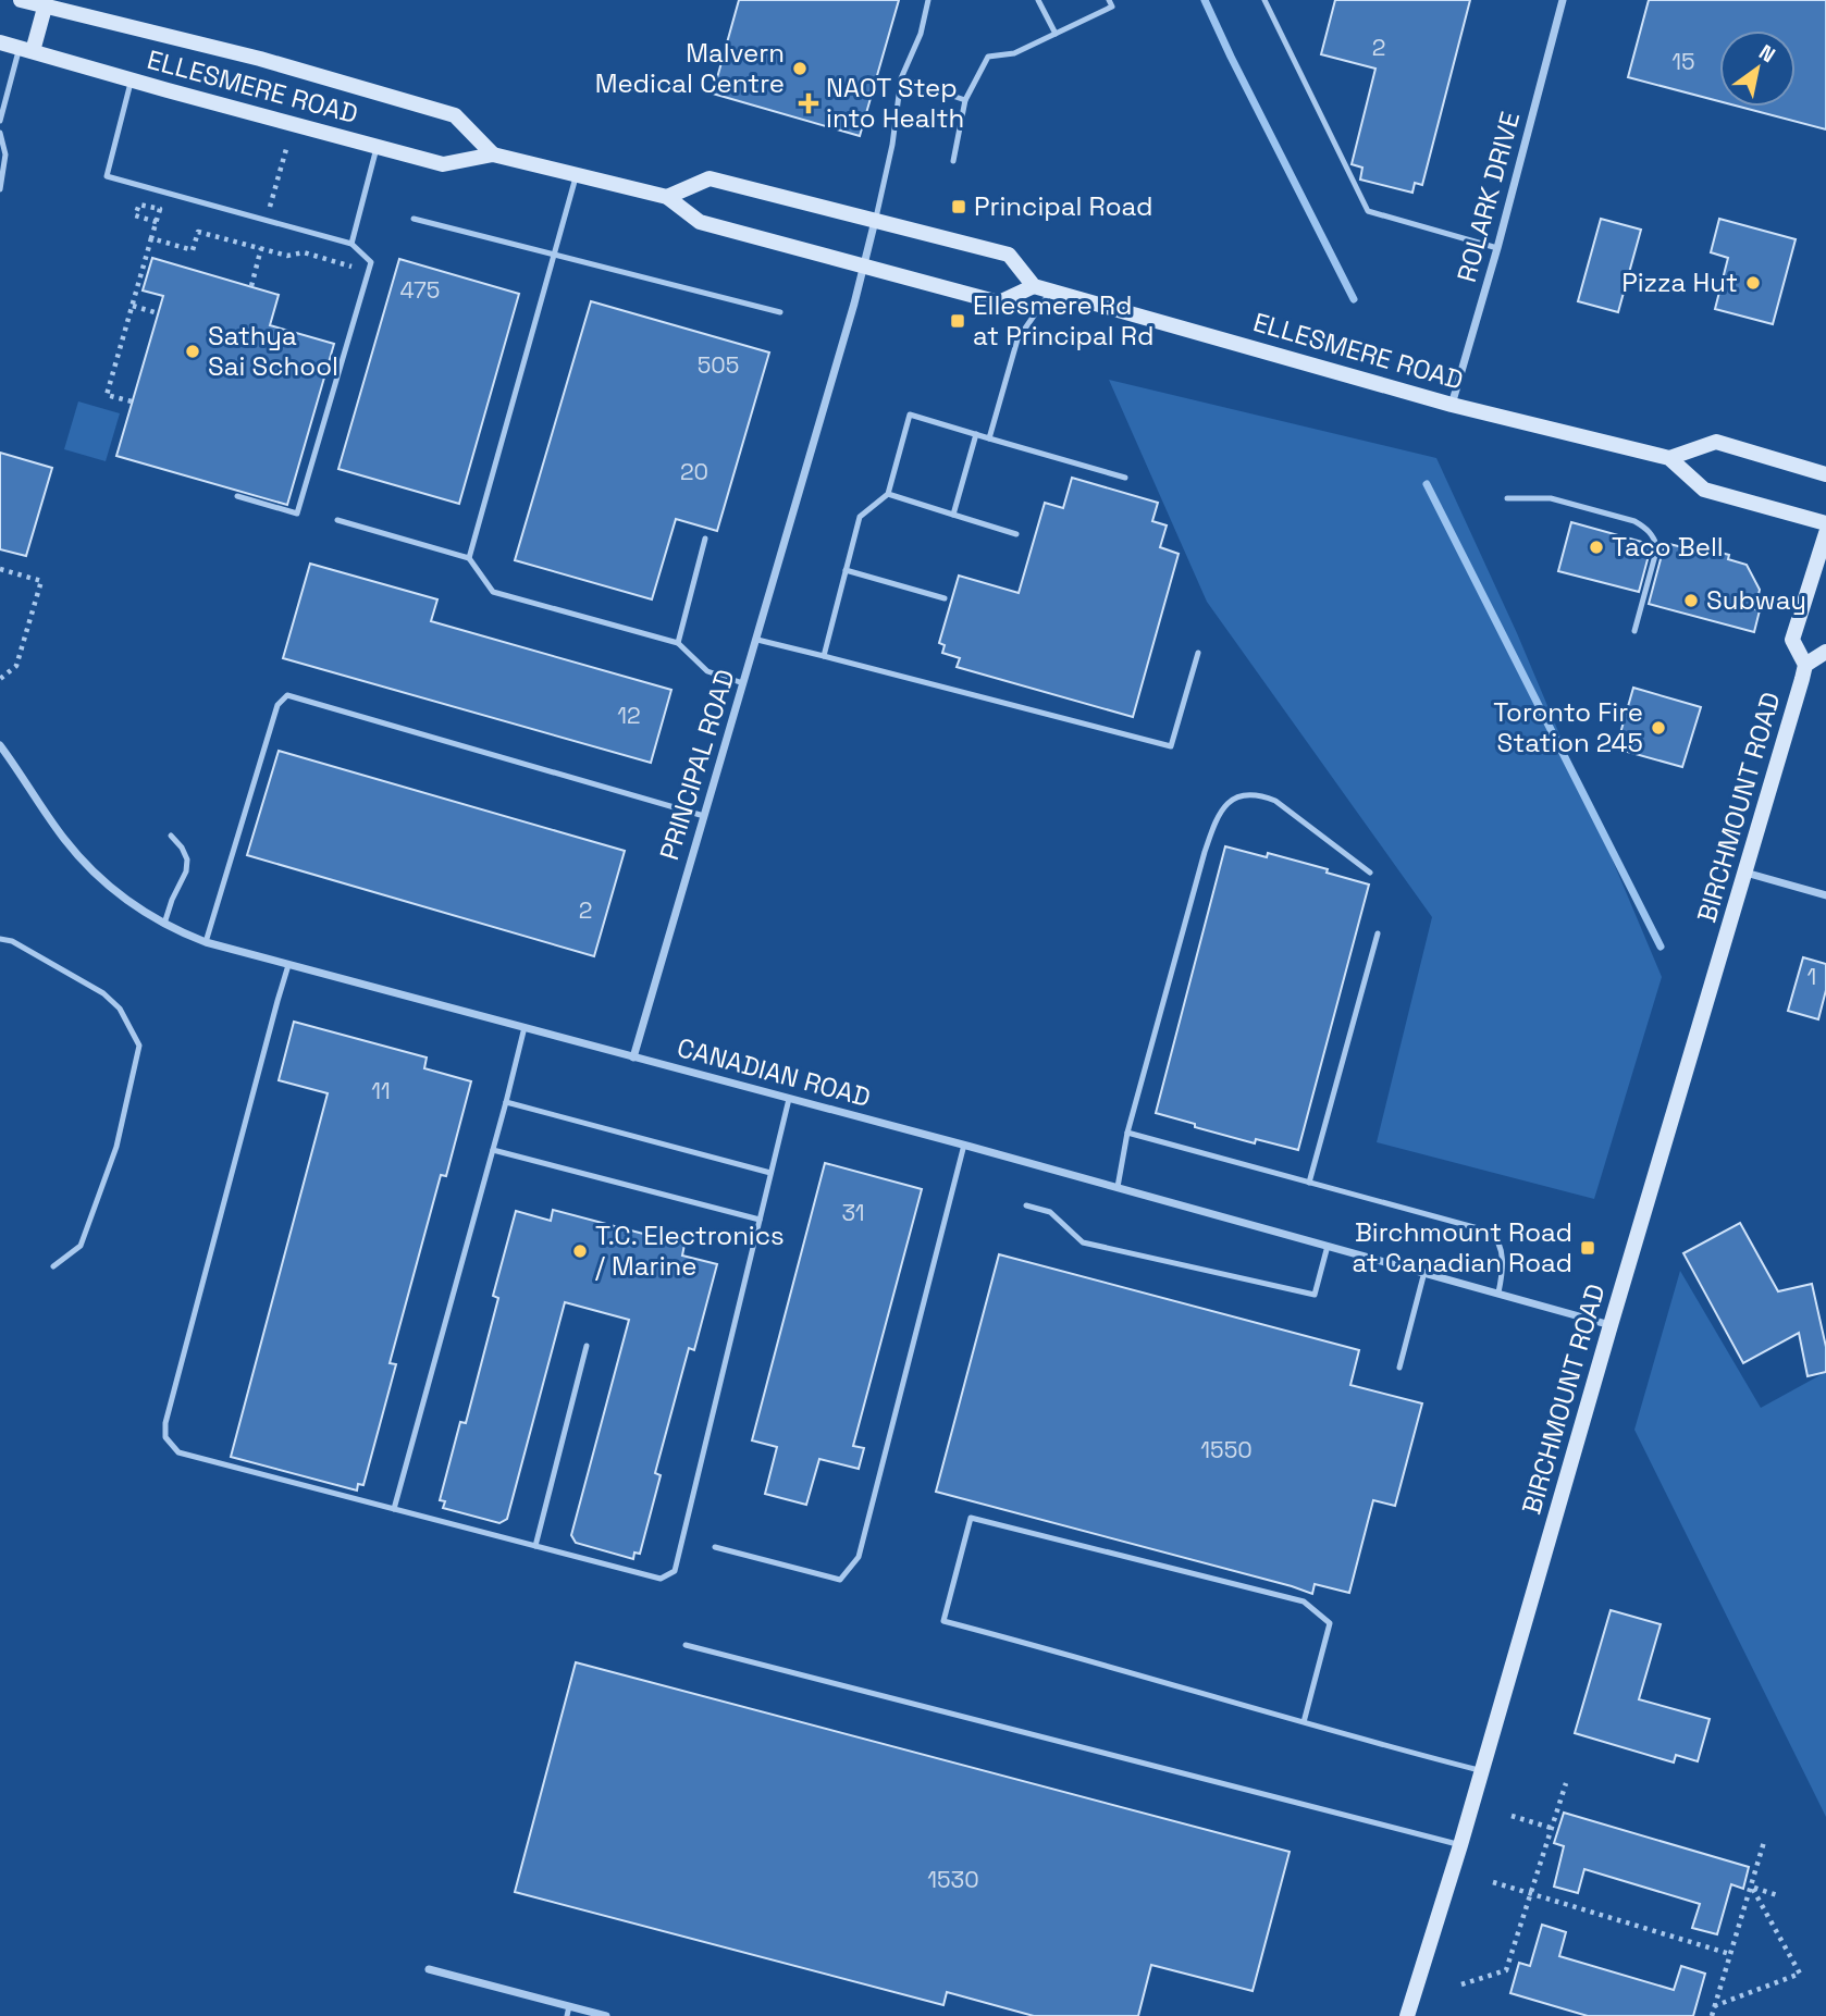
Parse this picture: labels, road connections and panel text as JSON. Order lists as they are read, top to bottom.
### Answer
{
  "streets": {
    "main road": ["ELLESMERE ROAD", "BIRCHMOUNT ROAD"],
    "street": ["ROLARK DRIVE", "PRINCIPAL ROAD", "CANADIAN ROAD"]
  },
  "crossings": [
    ["ELLESMERE ROAD", "ROLARK DRIVE"],
    ["ELLESMERE ROAD", "PRINCIPAL ROAD"],
    ["PRINCIPAL ROAD", "CANADIAN ROAD"],
    ["BIRCHMOUNT ROAD", "CANADIAN ROAD"]
  ],
  "places": {
    "other": [
      "Malvern Medical Centre",
      "Pizza Hut",
      "Sathya Sai School",
      "Taco Bell",
      "Subway",
      "Toronto Fire Station 245",
      "T.C. Electronics / Marine"
    ],
    "health": ["NAOT Step into Health"],
    "transit": ["Principal Road", "Ellesmere Rd at Principal Rd", "Birchmount Road at Canadian Road"]
  },
  "house_numbers": [
    "2",
    "15",
    "475",
    "505",
    "20",
    "12",
    "2",
    "1",
    "11",
    "31",
    "1550",
    "1530"
  ],
  "north": "top right"
}
